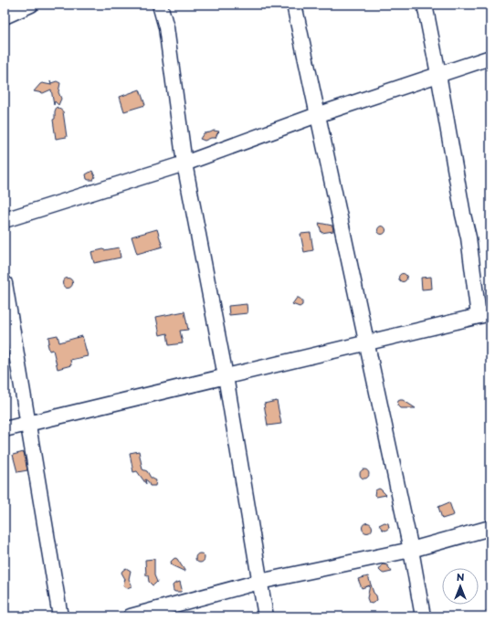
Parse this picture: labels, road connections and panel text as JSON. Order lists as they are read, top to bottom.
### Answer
{
  "north": "top"
}
